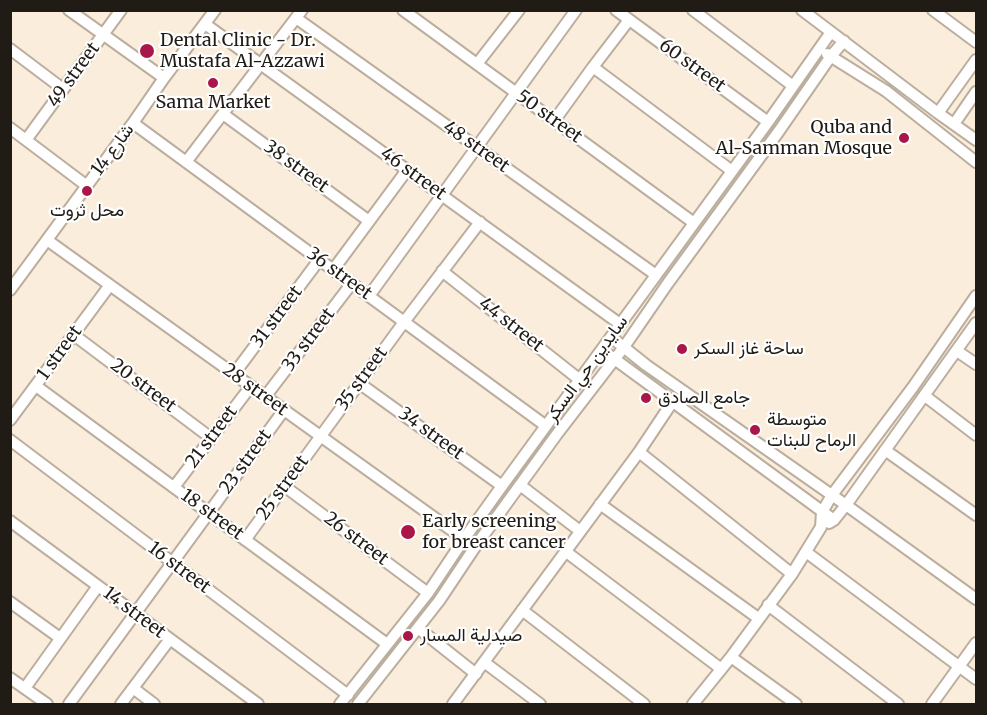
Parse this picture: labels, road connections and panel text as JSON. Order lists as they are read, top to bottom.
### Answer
{
  "streets": {
    "street": [
      "60 street",
      "49 street",
      "50 street",
      "48 street",
      "شارع 14",
      "38 street",
      "46 street",
      "36 street",
      "31 street",
      "44 street",
      "33 street",
      "1 street",
      "سايدين حي السكر",
      "35 street",
      "20 street",
      "28 street",
      "34 street",
      "21 street",
      "23 street",
      "25 street",
      "18 street",
      "26 street",
      "16 street",
      "14 street"
    ]
  },
  "crossings": [
    ["60 street", "سايدين حي السكر"],
    ["50 street", "سايدين حي السكر"],
    ["48 street", "سايدين حي السكر"],
    ["شارع 14", "46 street"],
    ["شارع 14", "36 street"],
    ["شارع 14", "28 street"],
    ["46 street", "سايدين حي السكر"],
    ["46 street", "35 street"],
    ["36 street", "31 street"],
    ["36 street", "33 street"],
    ["36 street", "سايدين حي السكر"],
    ["36 street", "35 street"],
    ["31 street", "28 street"],
    ["44 street", "سايدين حي السكر"],
    ["44 street", "35 street"],
    ["33 street", "28 street"],
    ["1 street", "20 street"],
    ["1 street", "28 street"],
    ["1 street", "18 street"],
    ["سايدين حي السكر", "28 street"],
    ["سايدين حي السكر", "34 street"],
    ["سايدين حي السكر", "18 street"],
    ["سايدين حي السكر", "26 street"],
    ["سايدين حي السكر", "16 street"],
    ["35 street", "28 street"],
    ["35 street", "34 street"],
    ["35 street", "25 street"],
    ["20 street", "21 street"],
    ["28 street", "21 street"],
    ["28 street", "23 street"],
    ["28 street", "25 street"],
    ["21 street", "18 street"],
    ["23 street", "18 street"],
    ["23 street", "16 street"],
    ["23 street", "14 street"],
    ["25 street", "18 street"],
    ["25 street", "26 street"]
  ],
  "places": [
    "Dental Clinic - Dr. Mustafa Al-Azzawi",
    "Sama Market",
    "Quba and Al-Samman Mosque",
    "محل ثروت",
    "ساحة غاز السكر",
    "جامع الصادق",
    "متوسطة الرماح للبنات",
    "Early screening for breast cancer",
    "صيدلية المسار"
  ]
}
